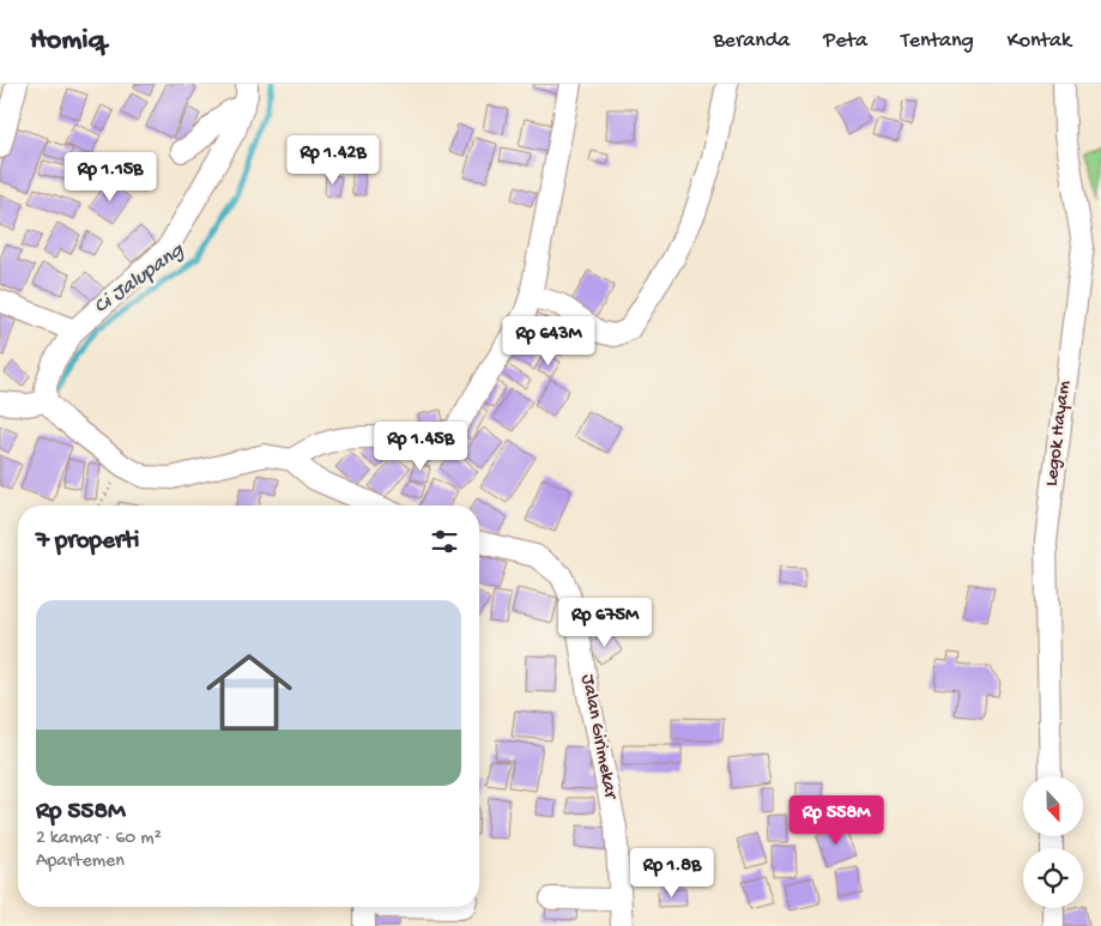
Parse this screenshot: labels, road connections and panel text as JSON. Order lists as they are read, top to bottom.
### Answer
{
  "streets": {
    "street": ["Legok Hayam", "Jalan Girimekar"]
  },
  "water": ["Ci Jalupang"],
  "north": "bottom",
  "page": {
    "header": "Homiq",
    "nav": [
      "Beranda",
      "Peta",
      "Tentang",
      "Kontak"
    ],
    "price": [
      "Rp 1.42B",
      "Rp 1.15B",
      "Rp 643M",
      "Rp 1.45B",
      "Rp 675M",
      "Rp 558M",
      "Rp 1.8B"
    ],
    "heading": "7 properti",
    "list": [
      {
        "name": "Rp 558M",
        "note": "2 kamar · 60 m² · Apartemen"
      }
    ]
  }
}
